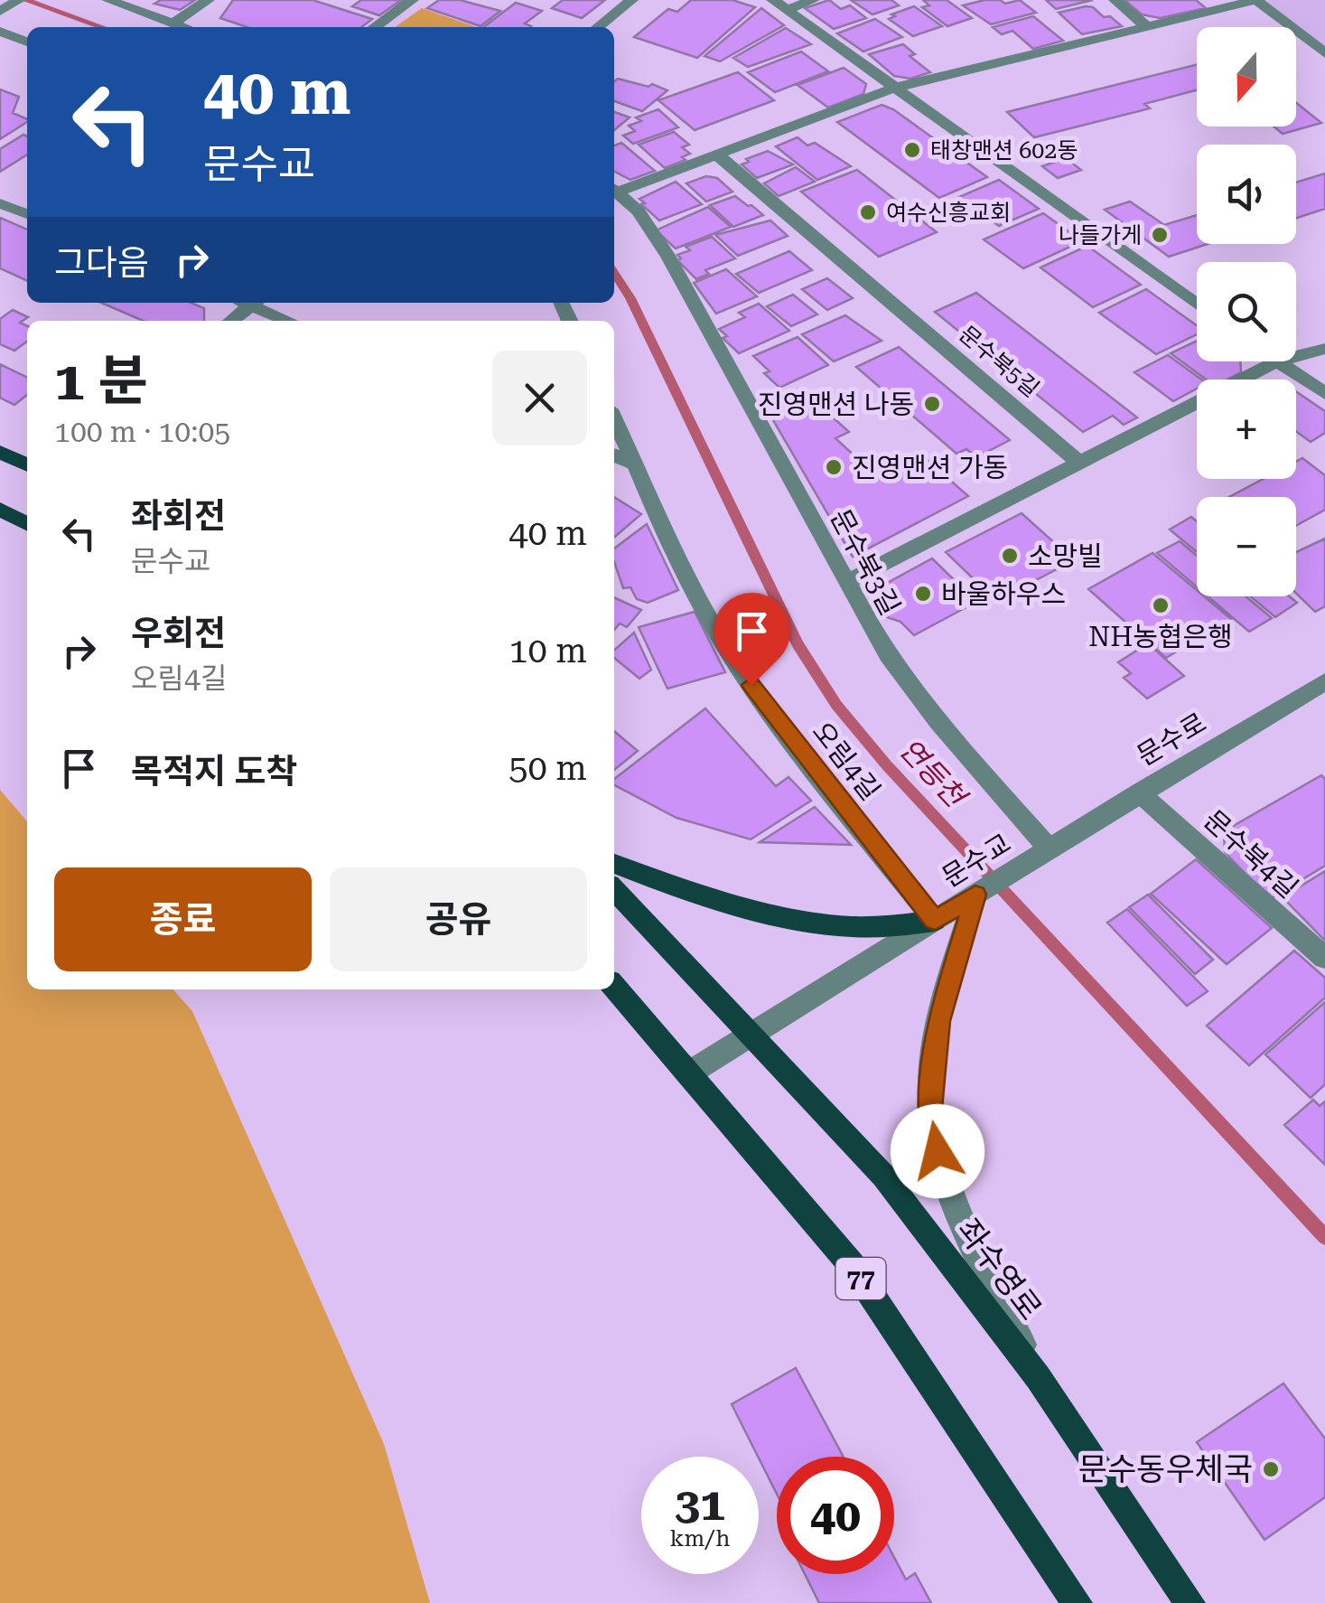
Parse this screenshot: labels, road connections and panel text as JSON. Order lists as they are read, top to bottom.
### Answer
{
  "streets": {
    "main road": ["좌수영로", "77"],
    "street": [
      "문수북5길",
      "문수북3길",
      "문수로",
      "오림4길",
      "문수북4길",
      "문수교"
    ]
  },
  "crossings": [
    ["문수북3길", "문수로"],
    ["문수북3길", "문수교"],
    ["문수로", "문수북4길"],
    ["문수로", "문수교"],
    ["오림4길", "문수교"]
  ],
  "water": ["연등천"],
  "places": [
    "태창맨션 602동",
    "여수신흥교회",
    "나들가게",
    "진영맨션 나동",
    "진영맨션 가동",
    "소망빌",
    "바울하우스",
    "NH농협은행",
    "문수동우체국"
  ],
  "north": "bottom",
  "page": {
    "map_buttons": ["+", "−"],
    "turn": ["40 m", "문수교"],
    "then": "그다음",
    "heading": ["1 분", "100 m · 10:05"],
    "list": [
      {
        "name": "좌회전",
        "note": "문수교",
        "value": "40 m"
      },
      {
        "name": "우회전",
        "note": "오림4길",
        "value": "10 m"
      },
      {
        "name": "목적지 도착",
        "value": "50 m"
      }
    ],
    "buttons": ["종료", "공유"],
    "speed": "31 km/h",
    "limit": "40"
  }
}
